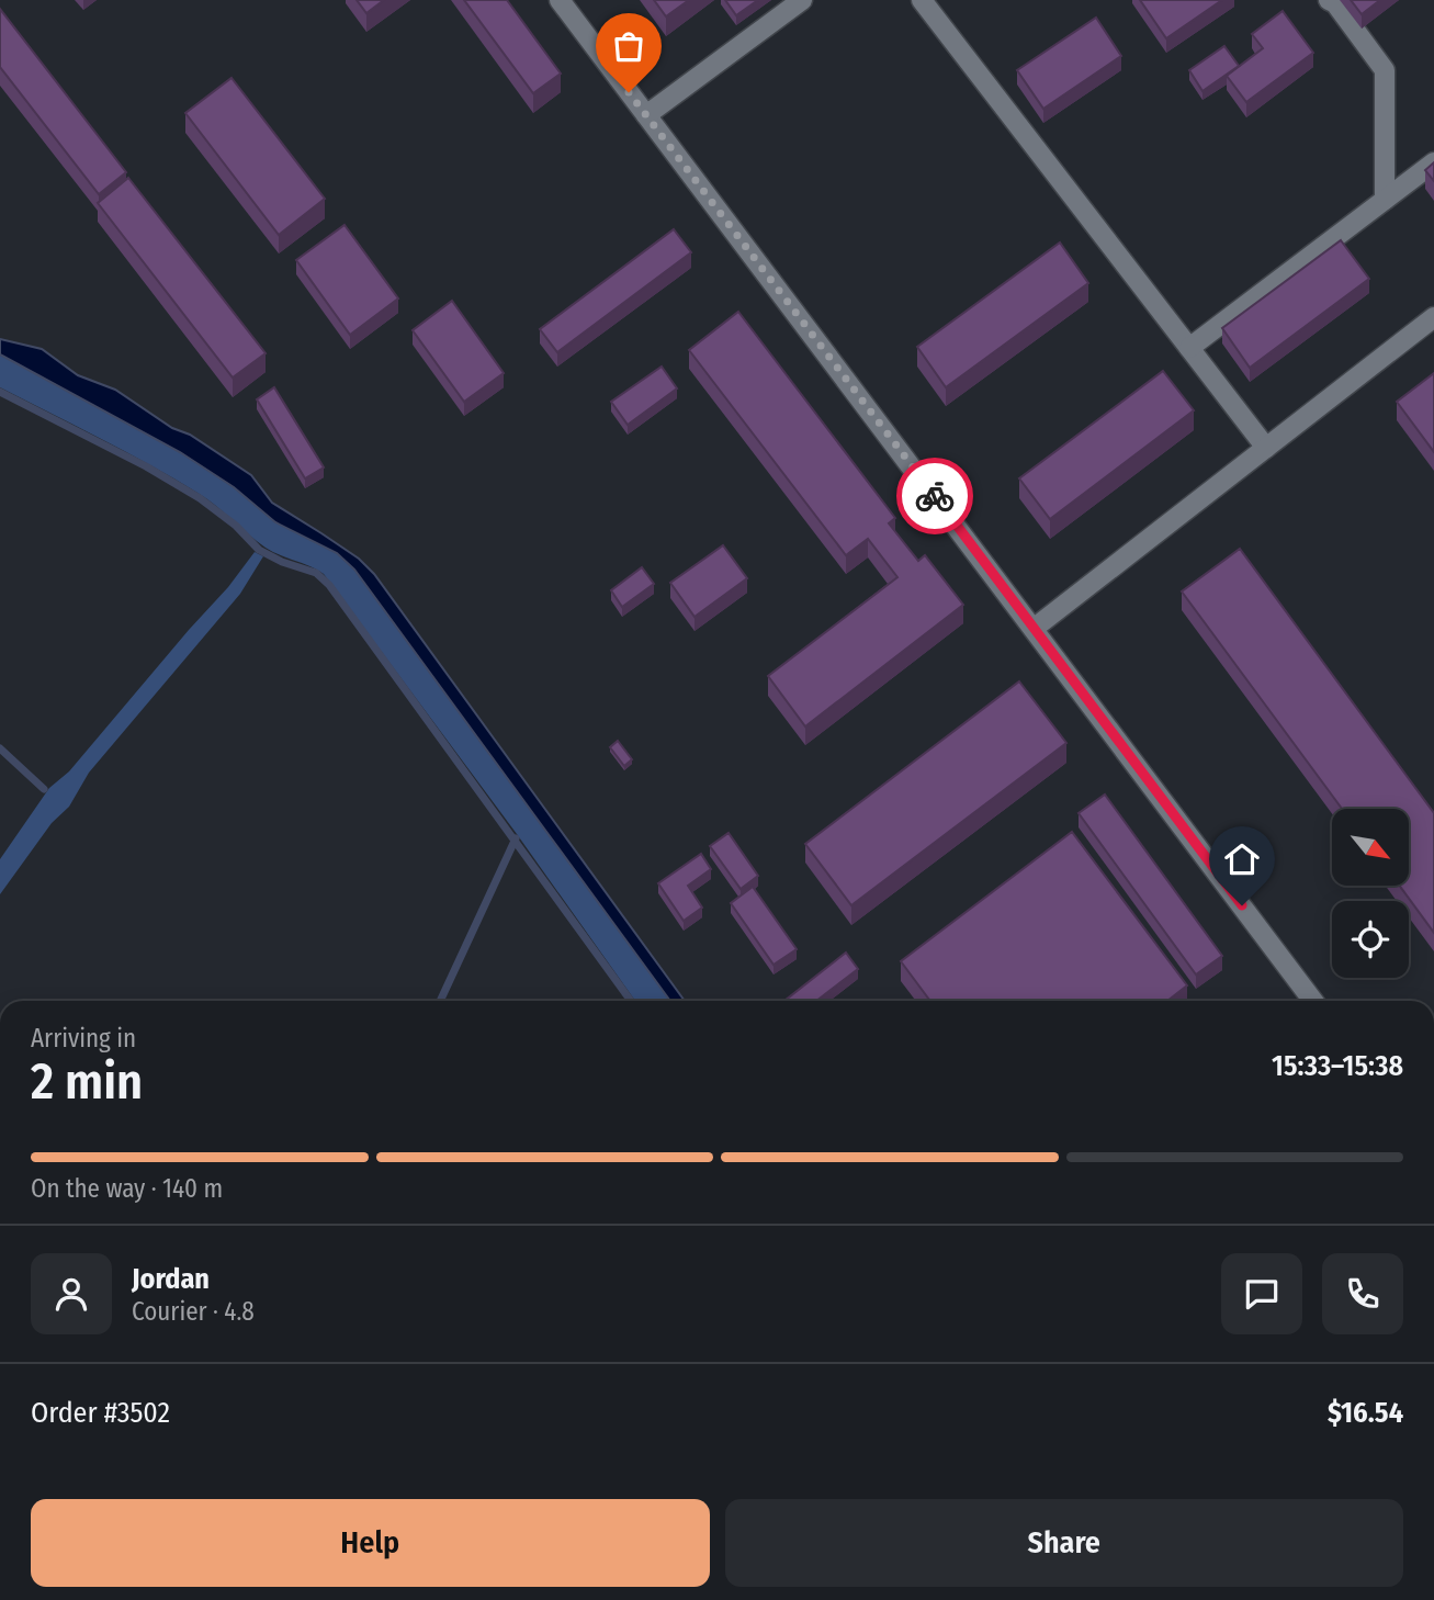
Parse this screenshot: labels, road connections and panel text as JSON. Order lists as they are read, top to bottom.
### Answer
{
  "north": "bottom right",
  "page": {
    "heading": ["2 min", "Arriving in", "15:33–15:38"],
    "panel": [
      "Jordan",
      "Courier · 4.8",
      "Order #3502",
      "$16.54"
    ],
    "bar": "On the way · 140 m",
    "buttons": ["Help", "Share"]
  }
}
